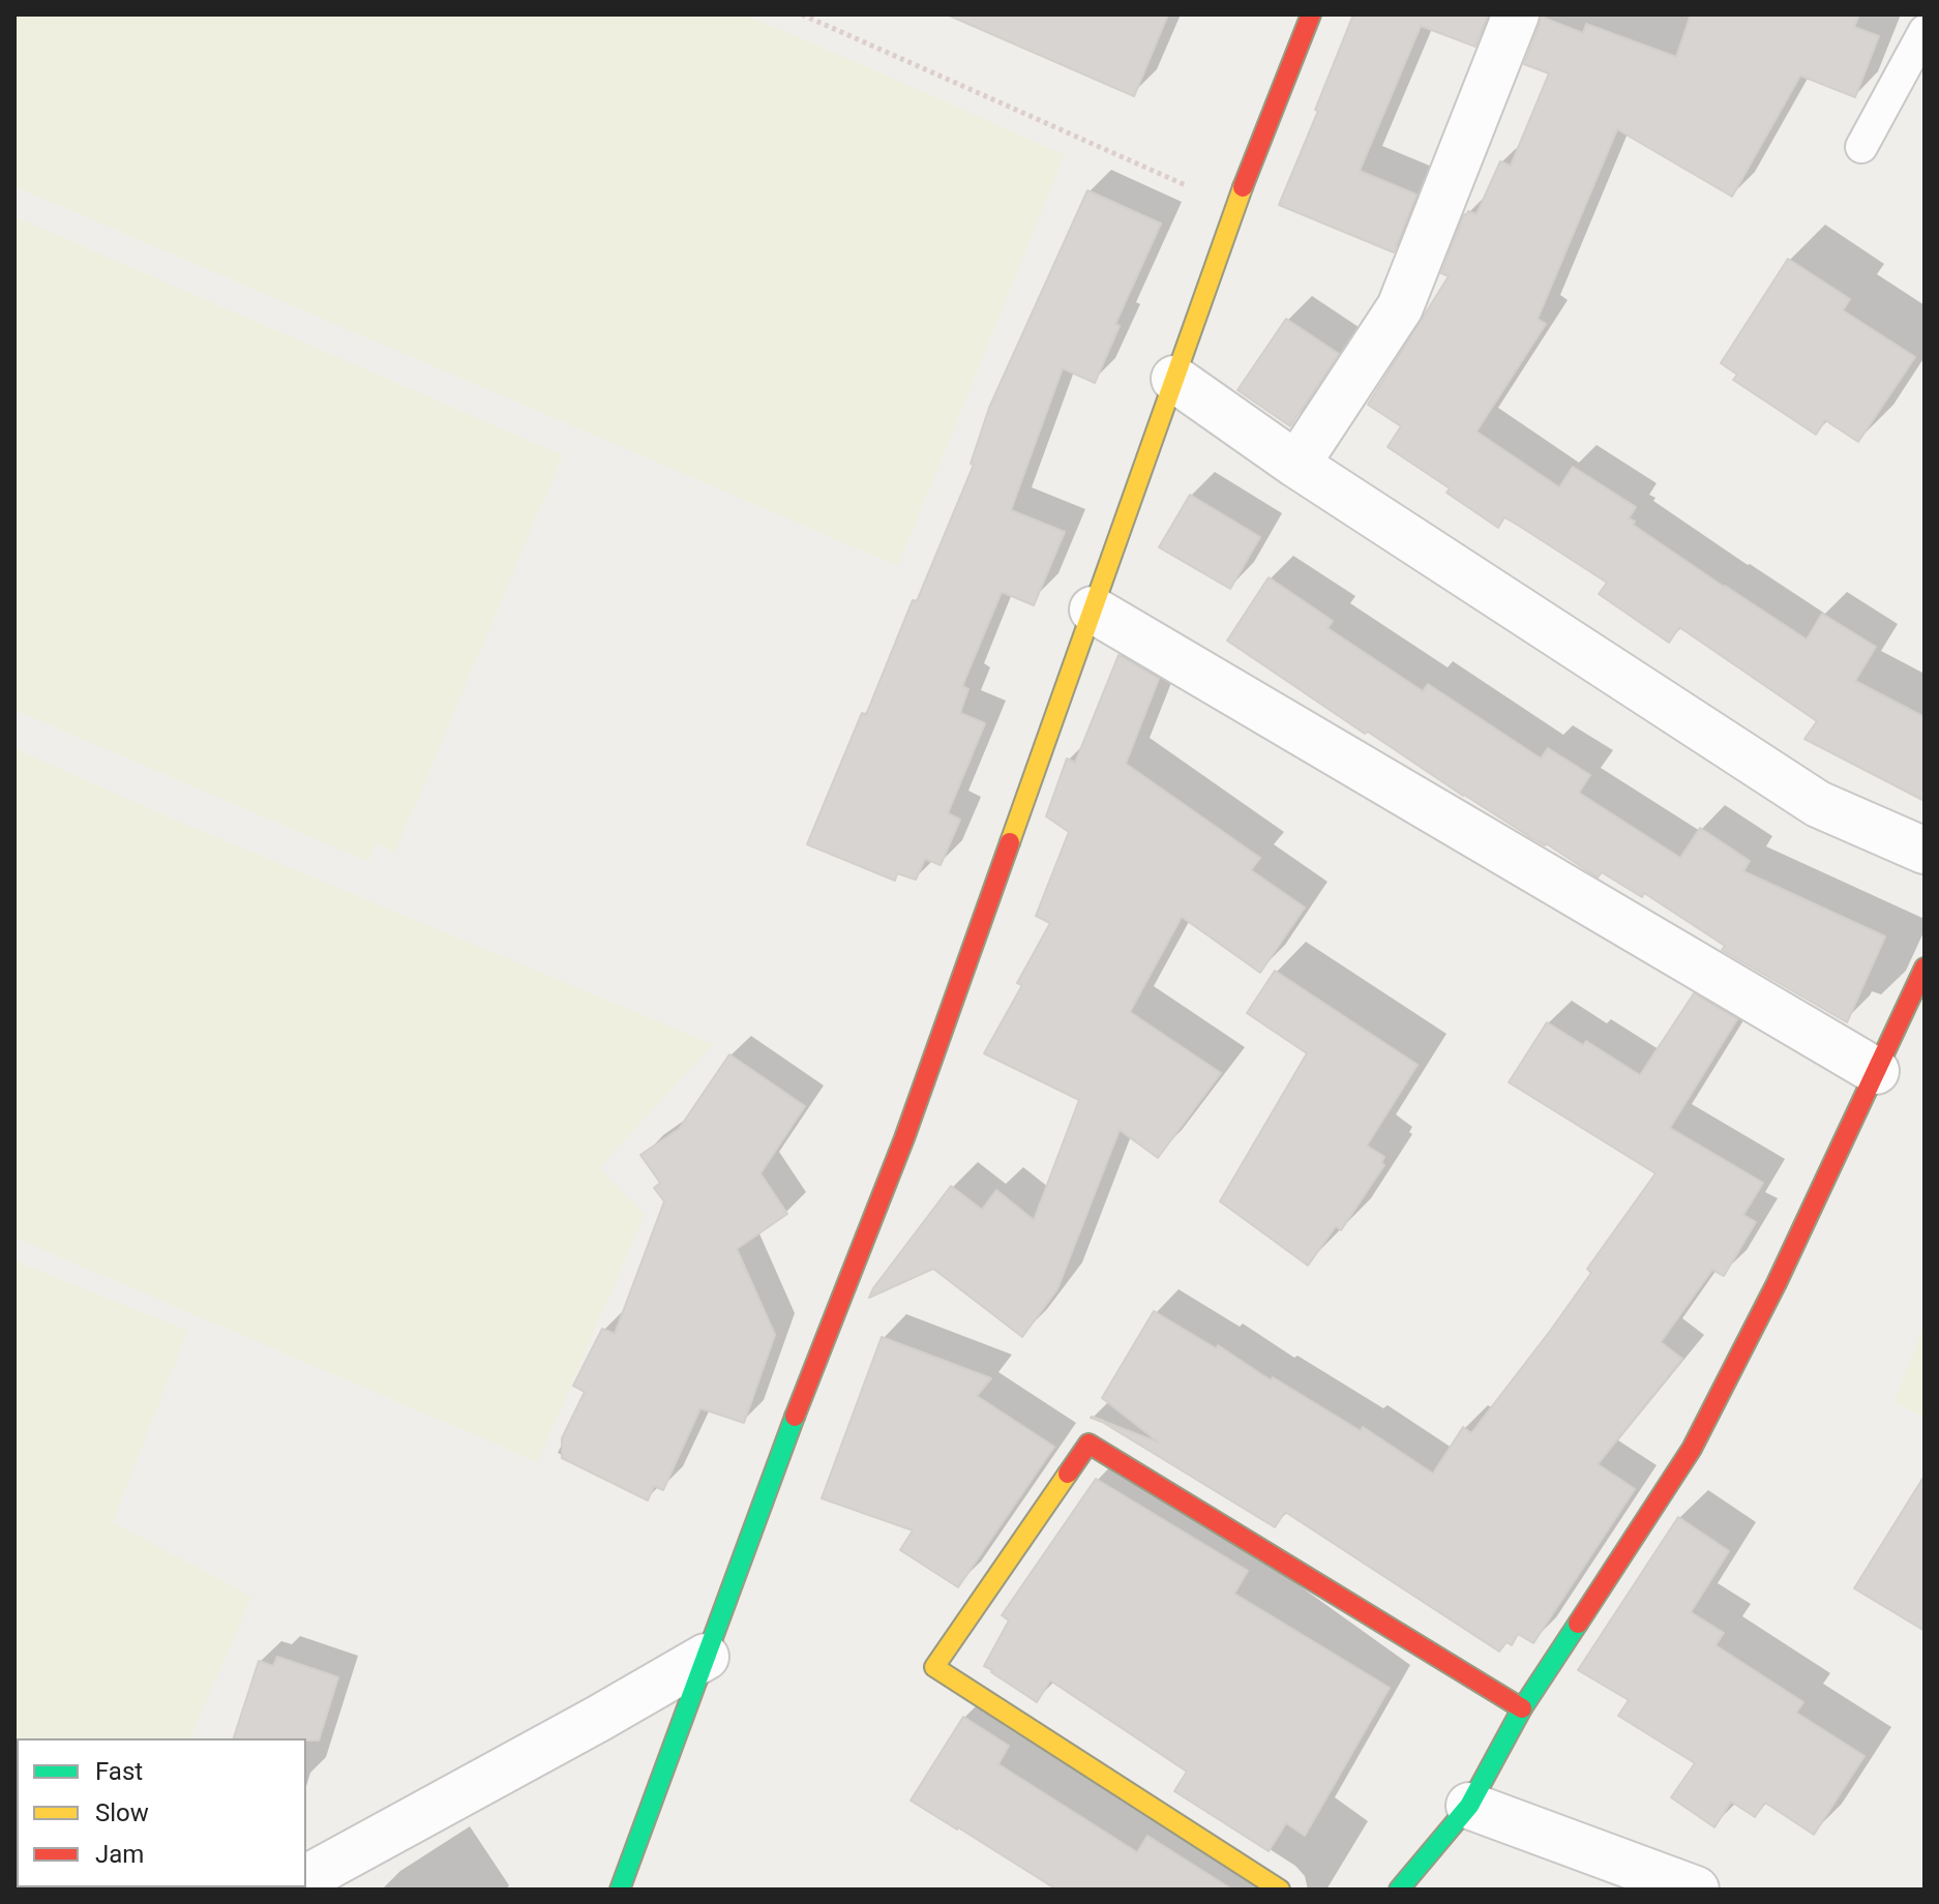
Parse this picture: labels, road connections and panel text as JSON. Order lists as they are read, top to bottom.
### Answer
{
  "legend": ["Fast", "Slow", "Jam"]
}
